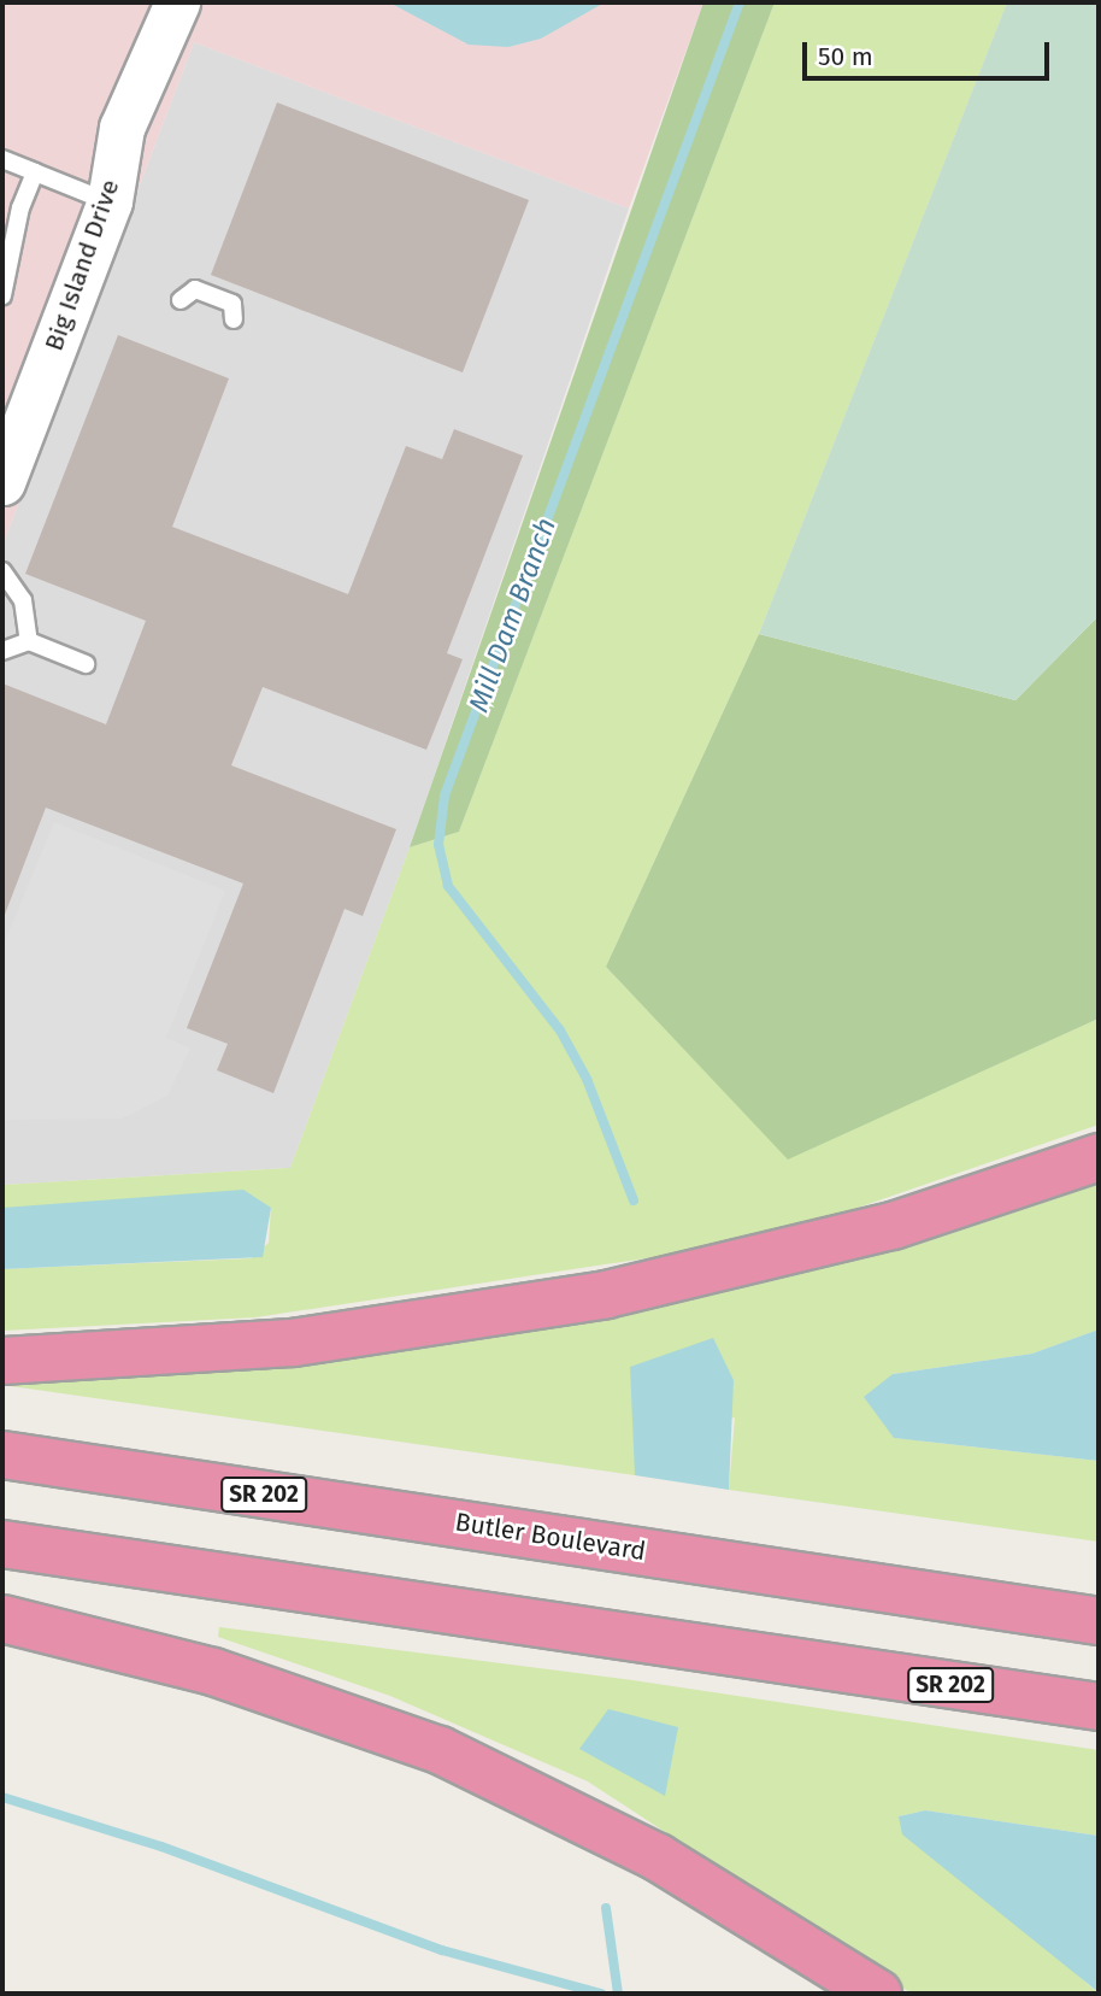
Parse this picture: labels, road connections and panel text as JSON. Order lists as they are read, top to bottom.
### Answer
{
  "streets": {
    "highway": ["SR 202", "Butler Boulevard"],
    "street": ["Big Island Drive"]
  },
  "water": ["Mill Dam Branch"],
  "scale_bar": "50 m"
}
